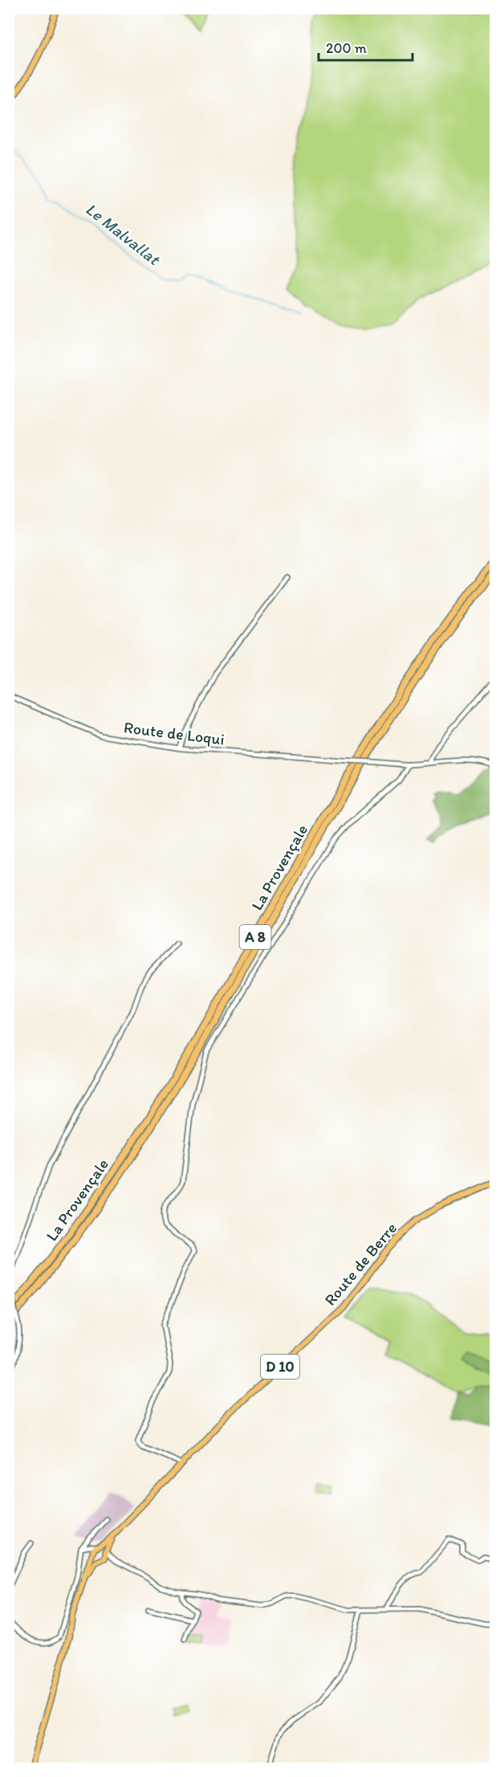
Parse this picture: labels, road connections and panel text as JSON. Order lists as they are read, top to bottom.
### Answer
{
  "streets": {
    "highway": ["La Provençale", "A 8"],
    "main road": ["Route de Berre", "D 10"],
    "street": ["Route de Loqui"]
  },
  "water": ["Le Malvallat"],
  "scale_bar": "200 m"
}
